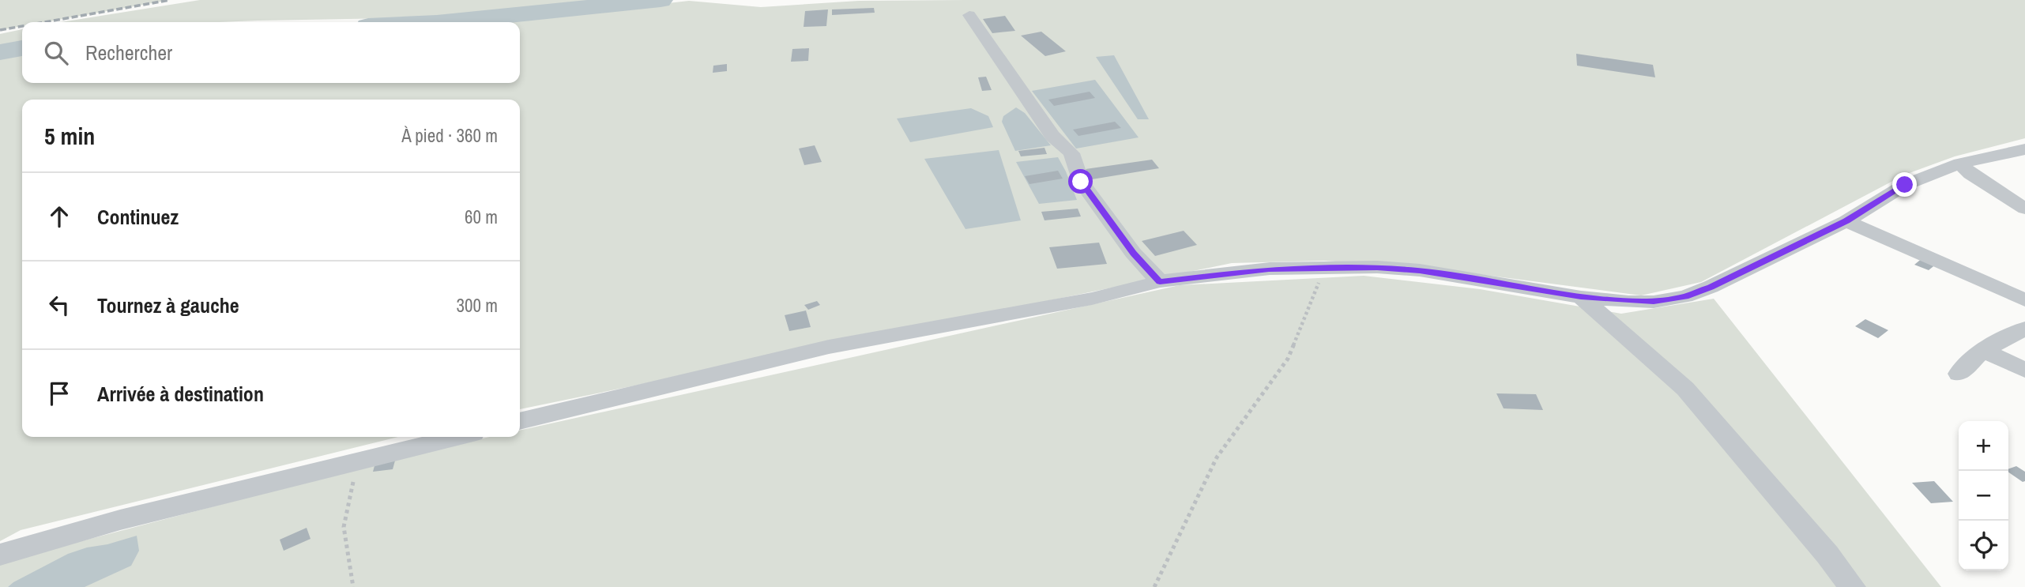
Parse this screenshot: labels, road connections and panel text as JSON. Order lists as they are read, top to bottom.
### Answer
{
  "page": {
    "search": "Rechercher",
    "heading": ["5 min", "À pied · 360 m"],
    "list": [
      ["Continuez", "60 m"],
      ["Tournez à gauche", "300 m"],
      "Arrivée à destination"
    ],
    "map_buttons": ["+", "−"]
  }
}
